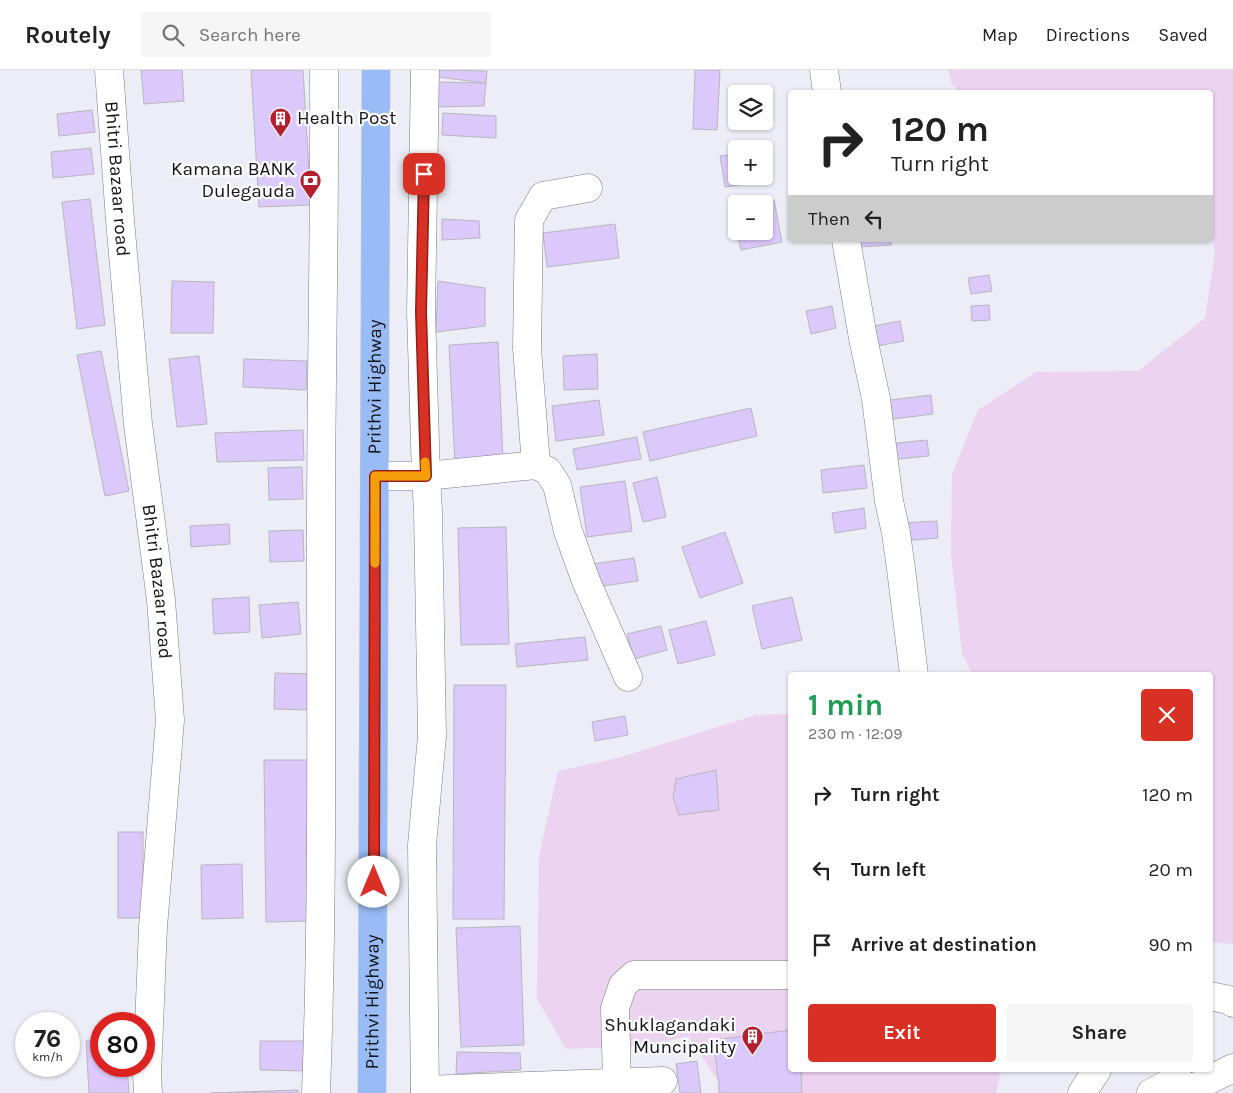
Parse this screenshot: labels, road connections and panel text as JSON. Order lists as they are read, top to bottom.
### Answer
{
  "streets": {
    "highway": ["Prithvi Highway"],
    "street": ["Bhitri Bazaar road"]
  },
  "places": {
    "building": ["Health Post", "Shuklagandaki Muncipality"],
    "bank": ["Kamana BANK Dulegauda"]
  },
  "page": {
    "header": "Routely",
    "search": "Search here",
    "nav": ["Map", "Directions", "Saved"],
    "map_buttons": ["+", "−"],
    "turn": ["120 m", "Turn right"],
    "then": "Then",
    "heading": ["1 min", "230 m · 12:09"],
    "list": [
      {
        "name": "Turn right",
        "value": "120 m"
      },
      {
        "name": "Turn left",
        "value": "20 m"
      },
      {
        "name": "Arrive at destination",
        "value": "90 m"
      }
    ],
    "buttons": ["Exit", "Share"],
    "speed": "76 km/h",
    "limit": "80"
  }
}
